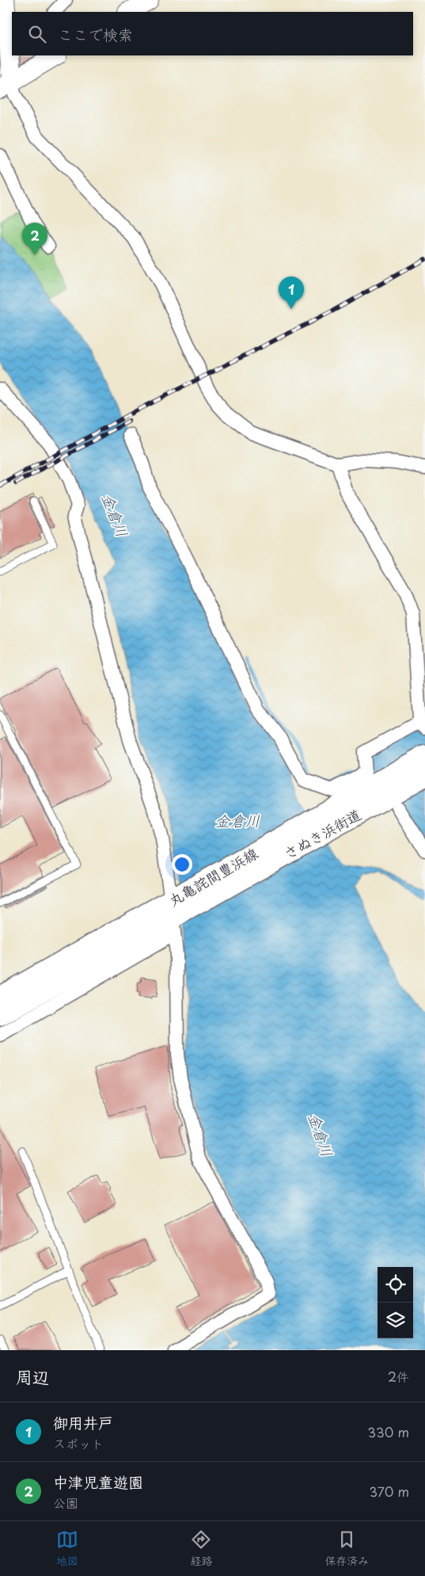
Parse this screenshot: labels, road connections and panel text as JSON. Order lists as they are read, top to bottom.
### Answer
{
  "streets": {
    "main road": ["さぬき浜街道", "丸亀詫間豊浜線"]
  },
  "crossings": [
    ["さぬき浜街道", "丸亀詫間豊浜線"]
  ],
  "water": ["金倉川"],
  "page": {
    "search": "ここで検索",
    "pins": ["2", "1"],
    "heading": ["周辺", "2件"],
    "list": [
      {
        "mark": "1",
        "name": "御用井戸",
        "note": "スポット",
        "value": "330 m"
      },
      {
        "mark": "2",
        "name": "中津児童遊園",
        "note": "公園",
        "value": "370 m"
      }
    ],
    "nav": ["地図", "経路", "保存済み"]
  }
}
